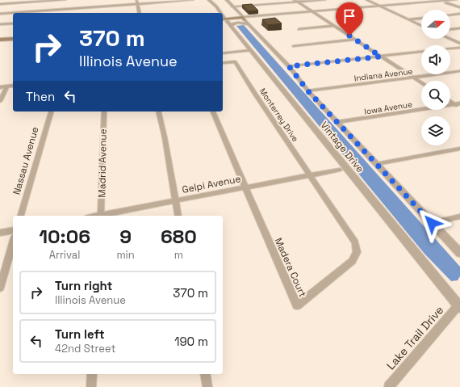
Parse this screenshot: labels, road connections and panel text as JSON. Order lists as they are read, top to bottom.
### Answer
{
  "streets": {
    "street": [
      "Indiana Avenue",
      "Iowa Avenue",
      "Monterrey Drive",
      "Vintage Drive",
      "Nassau Avenue",
      "Madrid Avenue",
      "Gelpi Avenue",
      "Madera Court",
      "Lake Trail Drive"
    ]
  },
  "crossings": [
    ["Indiana Avenue", "Vintage Drive"],
    ["Iowa Avenue", "Vintage Drive"],
    ["Monterrey Drive", "Gelpi Avenue"],
    ["Monterrey Drive", "Madera Court"],
    ["Vintage Drive", "Lake Trail Drive"],
    ["Gelpi Avenue", "Madera Court"]
  ],
  "north": "right",
  "page": {
    "turn": ["370 m", "Illinois Avenue"],
    "then": "Then",
    "eta": [
      "10:06",
      "Arrival",
      "9",
      "min",
      "680",
      "m"
    ],
    "list": [
      {
        "name": "Turn right",
        "note": "Illinois Avenue",
        "value": "370 m"
      },
      {
        "name": "Turn left",
        "note": "42nd Street",
        "value": "190 m"
      }
    ]
  }
}
